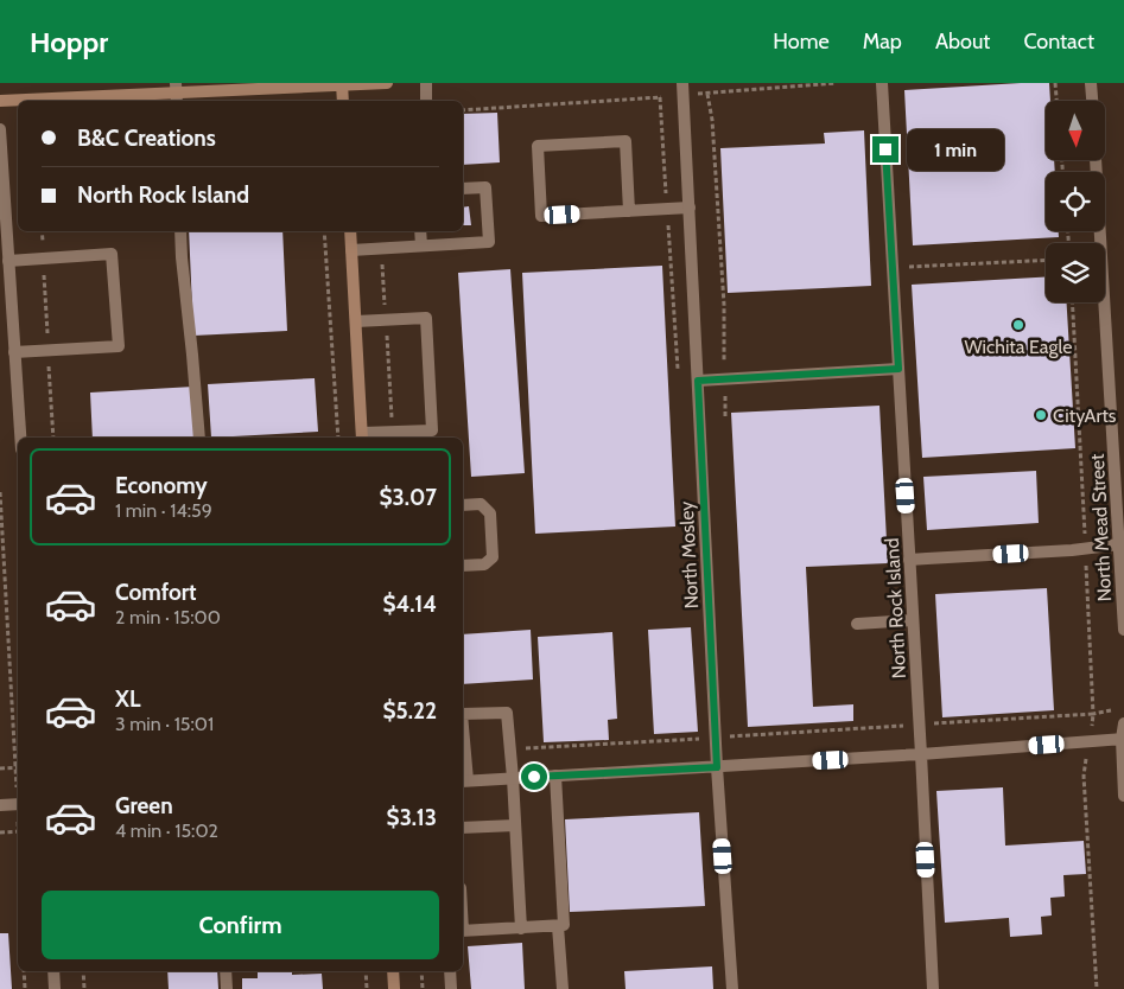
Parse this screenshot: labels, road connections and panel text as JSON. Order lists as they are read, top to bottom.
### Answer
{
  "streets": {
    "street": ["North Mead Street", "North Mosley", "North Rock Island"]
  },
  "places": ["Wichita Eagle", "CityArts"],
  "north": "bottom",
  "page": {
    "header": "Hoppr",
    "nav": [
      "Home",
      "Map",
      "About",
      "Contact"
    ],
    "banner": ["B&C Creations", "North Rock Island"],
    "bubble": "1 min",
    "list": [
      {
        "name": "Economy",
        "note": "1 min · 14:59",
        "value": "$3.07"
      },
      {
        "name": "Comfort",
        "note": "2 min · 15:00",
        "value": "$4.14"
      },
      {
        "name": "XL",
        "note": "3 min · 15:01",
        "value": "$5.22"
      },
      {
        "name": "Green",
        "note": "4 min · 15:02",
        "value": "$3.13"
      }
    ],
    "buttons": "Confirm"
  }
}
